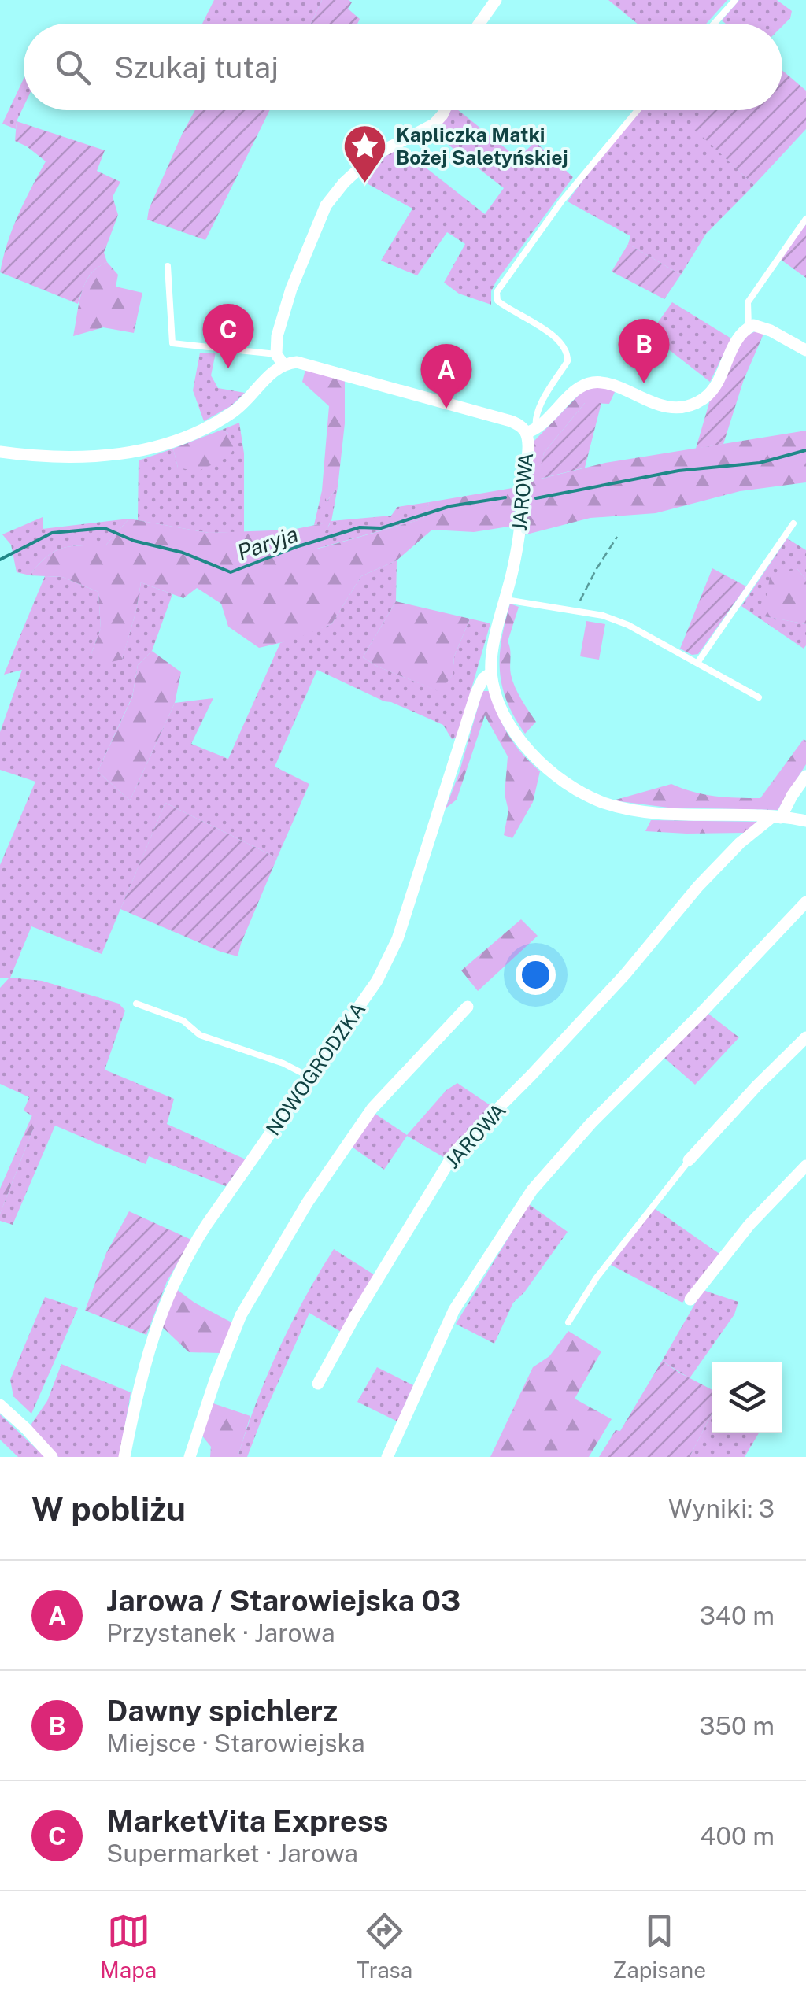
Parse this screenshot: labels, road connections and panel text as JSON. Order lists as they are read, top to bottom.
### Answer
{
  "streets": {
    "street": ["JAROWA", "NOWOGRODZKA"]
  },
  "crossings": [
    ["JAROWA", "NOWOGRODZKA"]
  ],
  "water": ["Paryja"],
  "places": {
    "place": ["Kapliczka Matki Bożej Saletyńskiej"]
  },
  "page": {
    "search": "Szukaj tutaj",
    "pins": ["C", "B", "A"],
    "heading": ["W pobliżu", "Wyniki: 3"],
    "list": [
      {
        "mark": "A",
        "name": "Jarowa / Starowiejska 03",
        "note": "Przystanek · Jarowa",
        "value": "340 m"
      },
      {
        "mark": "B",
        "name": "Dawny spichlerz",
        "note": "Miejsce · Starowiejska",
        "value": "350 m"
      },
      {
        "mark": "C",
        "name": "MarketVita Express",
        "note": "Supermarket · Jarowa",
        "value": "400 m"
      }
    ],
    "nav": ["Mapa", "Trasa", "Zapisane"]
  }
}
